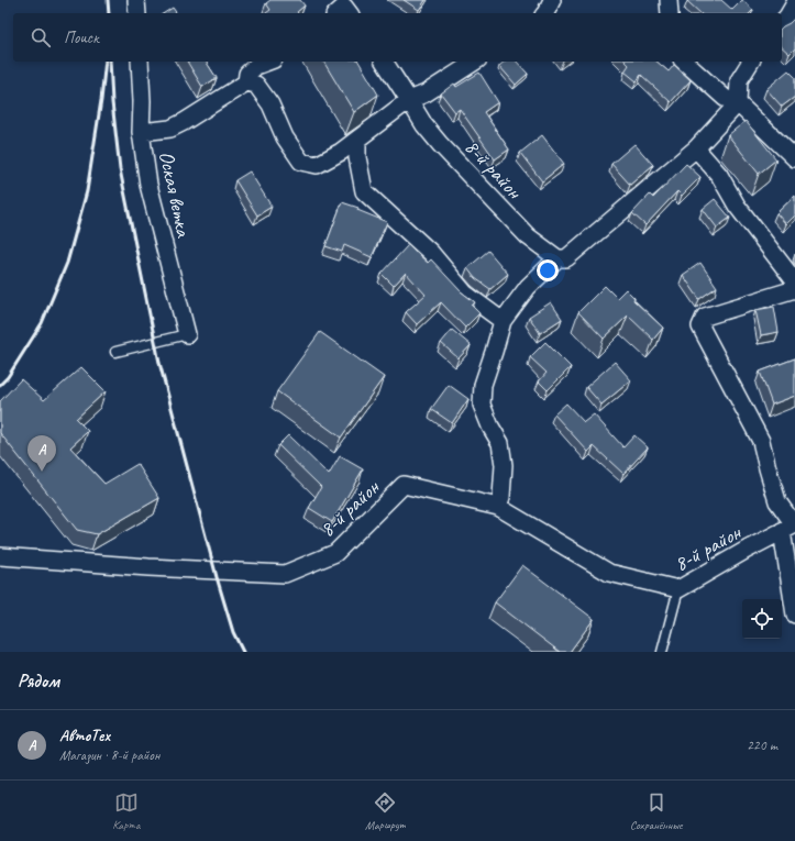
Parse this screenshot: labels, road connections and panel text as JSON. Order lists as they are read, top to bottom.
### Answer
{
  "streets": {
    "street": ["8-й район", "Оская ветка"]
  },
  "page": {
    "search": "Поиск",
    "pins": "A",
    "heading": "Рядом",
    "list": [
      {
        "mark": "A",
        "name": "АвтоТех",
        "note": "Магазин · 8-й район",
        "value": "220 m"
      }
    ],
    "nav": ["Карта", "Маршрут", "Сохранённые"]
  }
}
